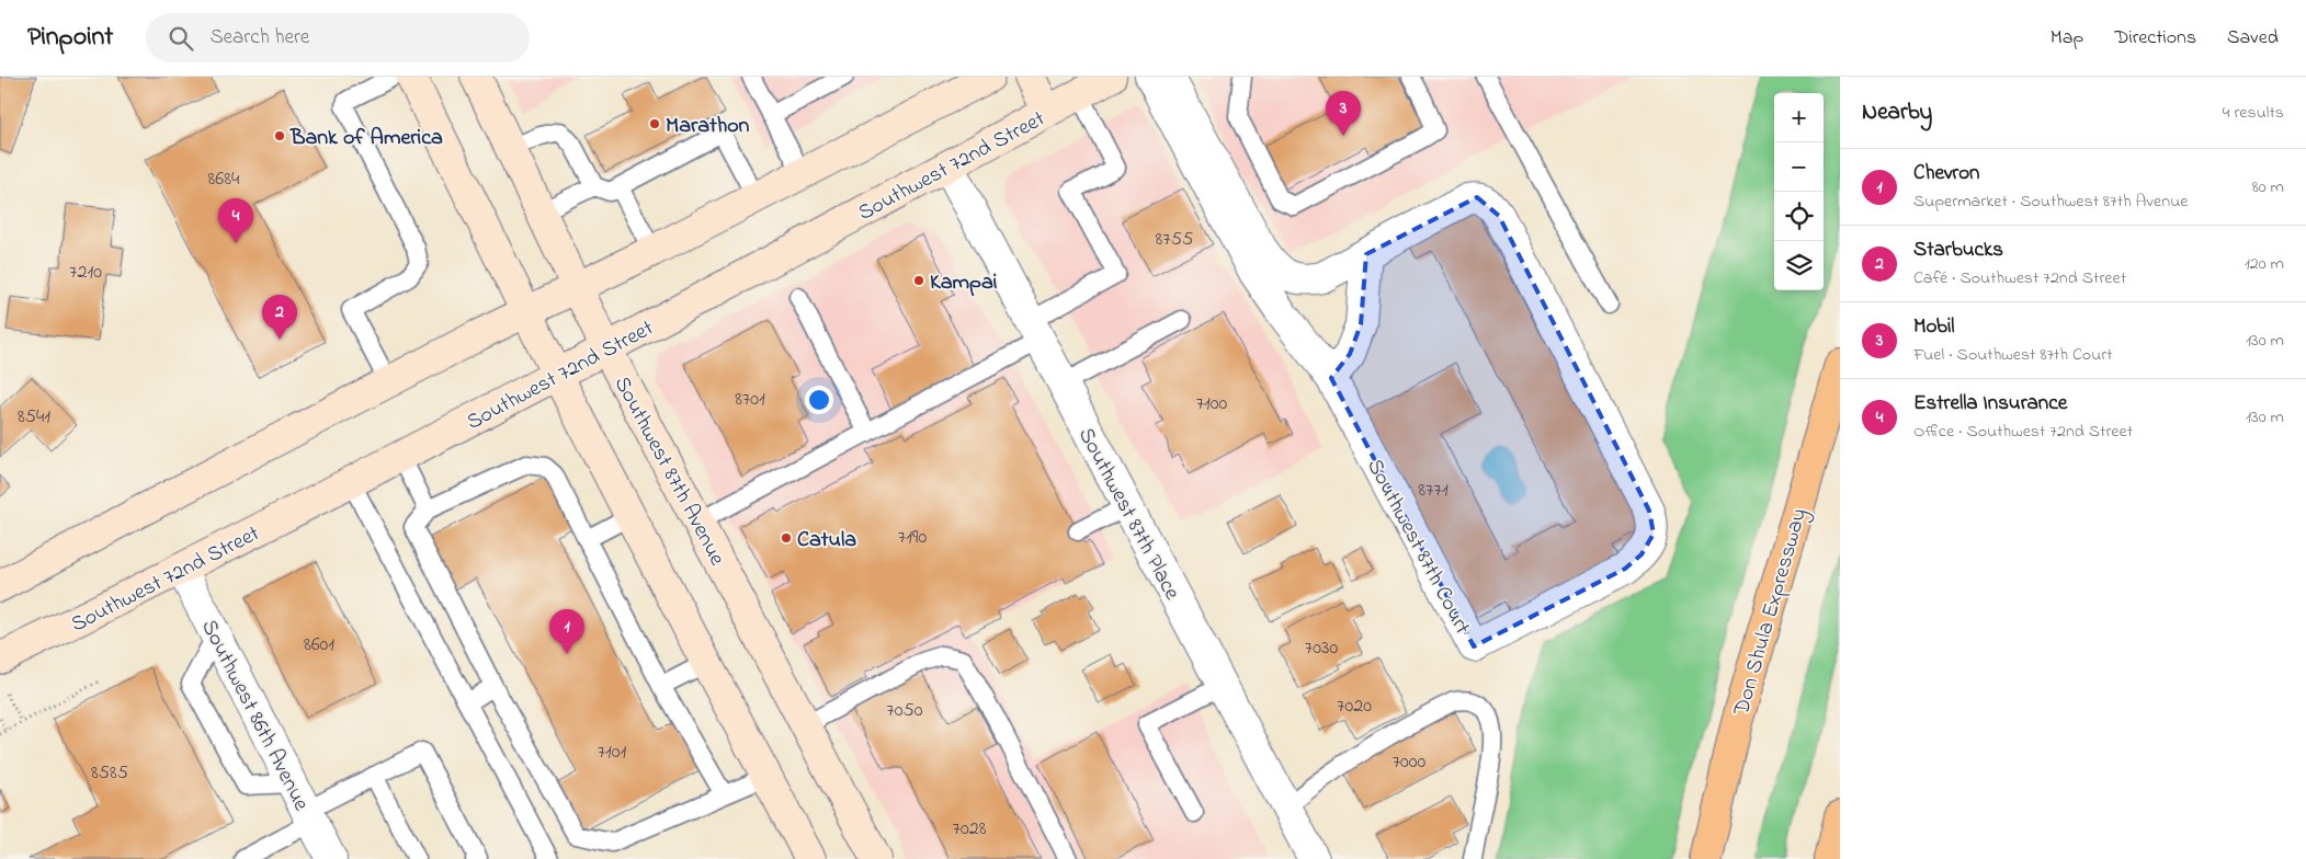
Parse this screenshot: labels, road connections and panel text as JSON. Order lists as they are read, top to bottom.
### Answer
{
  "streets": {
    "highway": ["Don Shula Expressway"],
    "main road": ["Southwest 72nd Street", "Southwest 87th Avenue"],
    "street": ["Southwest 87th Place", "Southwest 87th Court", "Southwest 86th Avenue"]
  },
  "crossings": [
    ["Southwest 72nd Street", "Southwest 87th Avenue"],
    ["Southwest 72nd Street", "Southwest 87th Place"],
    ["Southwest 72nd Street", "Southwest 86th Avenue"]
  ],
  "places": [
    "Marathon",
    "Bank of America",
    "Kampai",
    "Catula"
  ],
  "house_numbers": [
    "8684",
    "8755",
    "7210",
    "8701",
    "7100",
    "8541",
    "8771",
    "7190",
    "8601",
    "7030",
    "7020",
    "7050",
    "7101",
    "7000",
    "8585",
    "7028"
  ],
  "page": {
    "header": "Pinpoint",
    "search": "Search here",
    "nav": ["Map", "Directions", "Saved"],
    "heading": ["Nearby", "4 results"],
    "pins": [
      "3",
      "4",
      "2",
      "1"
    ],
    "map_buttons": ["+", "−"],
    "list": [
      {
        "mark": "1",
        "name": "Chevron",
        "note": "Supermarket · Southwest 87th Avenue",
        "value": "80 m"
      },
      {
        "mark": "2",
        "name": "Starbucks",
        "note": "Café · Southwest 72nd Street",
        "value": "120 m"
      },
      {
        "mark": "3",
        "name": "Mobil",
        "note": "Fuel · Southwest 87th Court",
        "value": "130 m"
      },
      {
        "mark": "4",
        "name": "Estrella Insurance",
        "note": "Office · Southwest 72nd Street",
        "value": "130 m"
      }
    ]
  }
}
